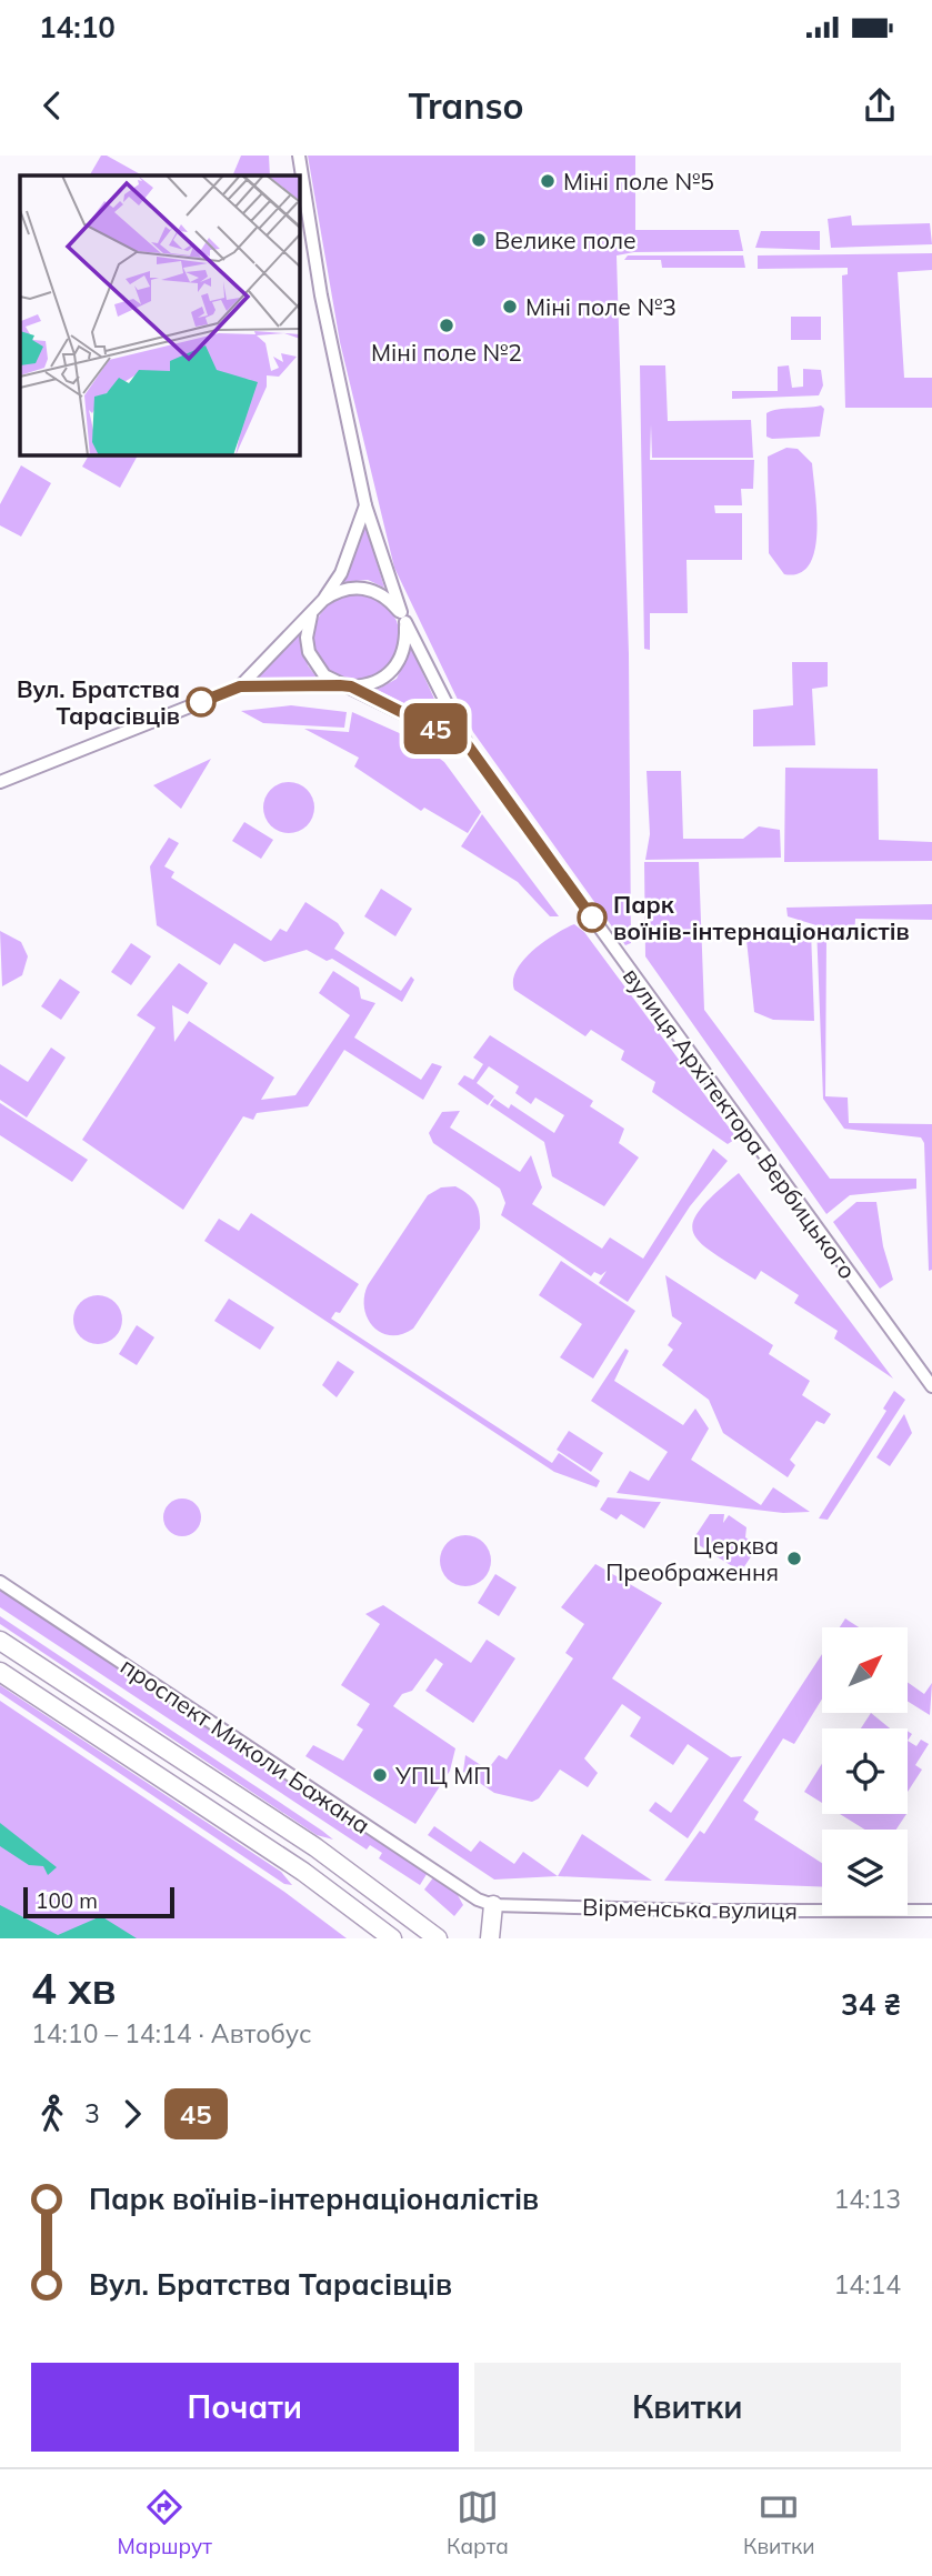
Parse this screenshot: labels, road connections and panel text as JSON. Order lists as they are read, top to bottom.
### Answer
{
  "streets": {
    "highway": ["проспект Миколи Бажана"],
    "street": ["вулиця Архітектора Вербицького", "Вірменська вулиця"]
  },
  "crossings": [
    ["проспект Миколи Бажана", "Вірменська вулиця"]
  ],
  "places": [
    "Міні поле №5",
    "Велике поле",
    "Міні поле №3",
    "Міні поле №2",
    "Вул. Братства Тарасівців",
    "Парк воїнів-інтернаціоналістів",
    "Церква Преображення",
    "УПЦ МП"
  ],
  "lines": ["bus line 45"],
  "scale_bar": "100 m",
  "north": "top right",
  "page": {
    "status": "14:10",
    "header": "Transo",
    "on_map": "45",
    "scale": "100 m",
    "heading": ["4 хв", "14:10 – 14:14 · Автобус", "34 ₴"],
    "legs": ["3", "45"],
    "list": [
      {
        "name": "Парк воїнів-інтернаціоналістів",
        "value": "14:13"
      },
      {
        "name": "Вул. Братства Тарасівців",
        "value": "14:14"
      }
    ],
    "buttons": ["Почати", "Квитки"],
    "tabs": ["Маршрут", "Карта", "Квитки"]
  }
}
